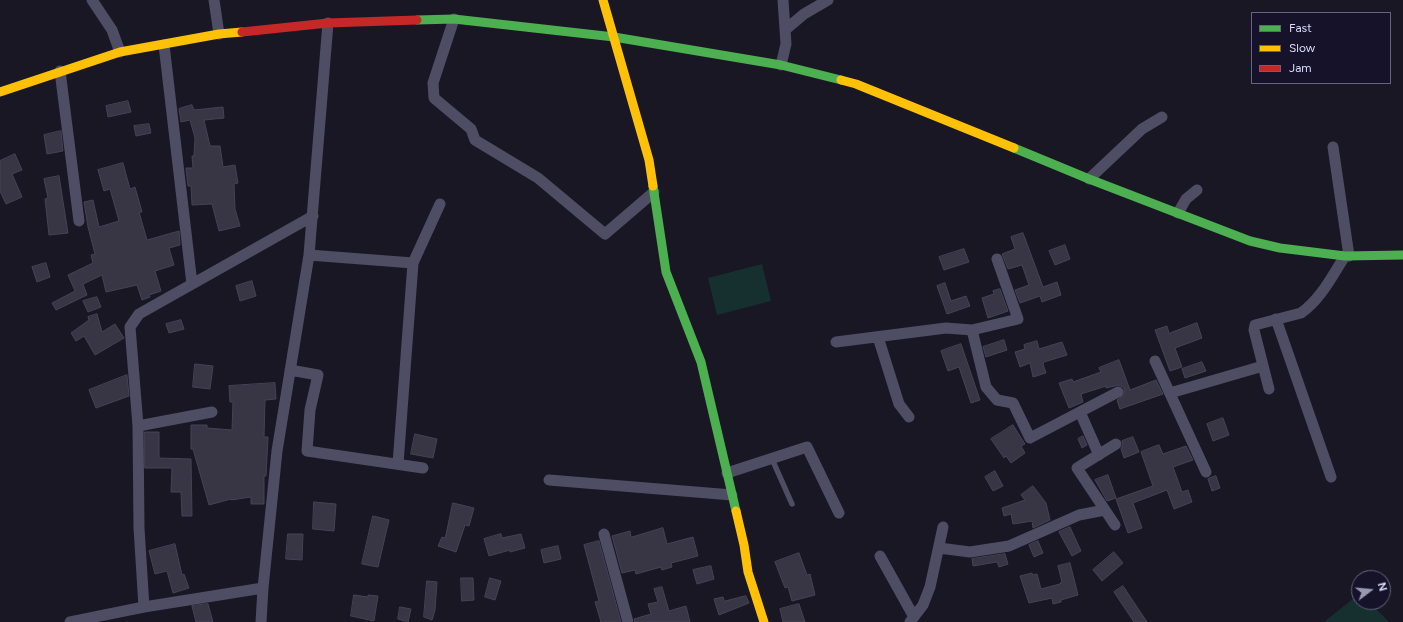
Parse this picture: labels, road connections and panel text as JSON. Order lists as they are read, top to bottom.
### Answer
{
  "legend": ["Fast", "Slow", "Jam"],
  "north": "right"
}
